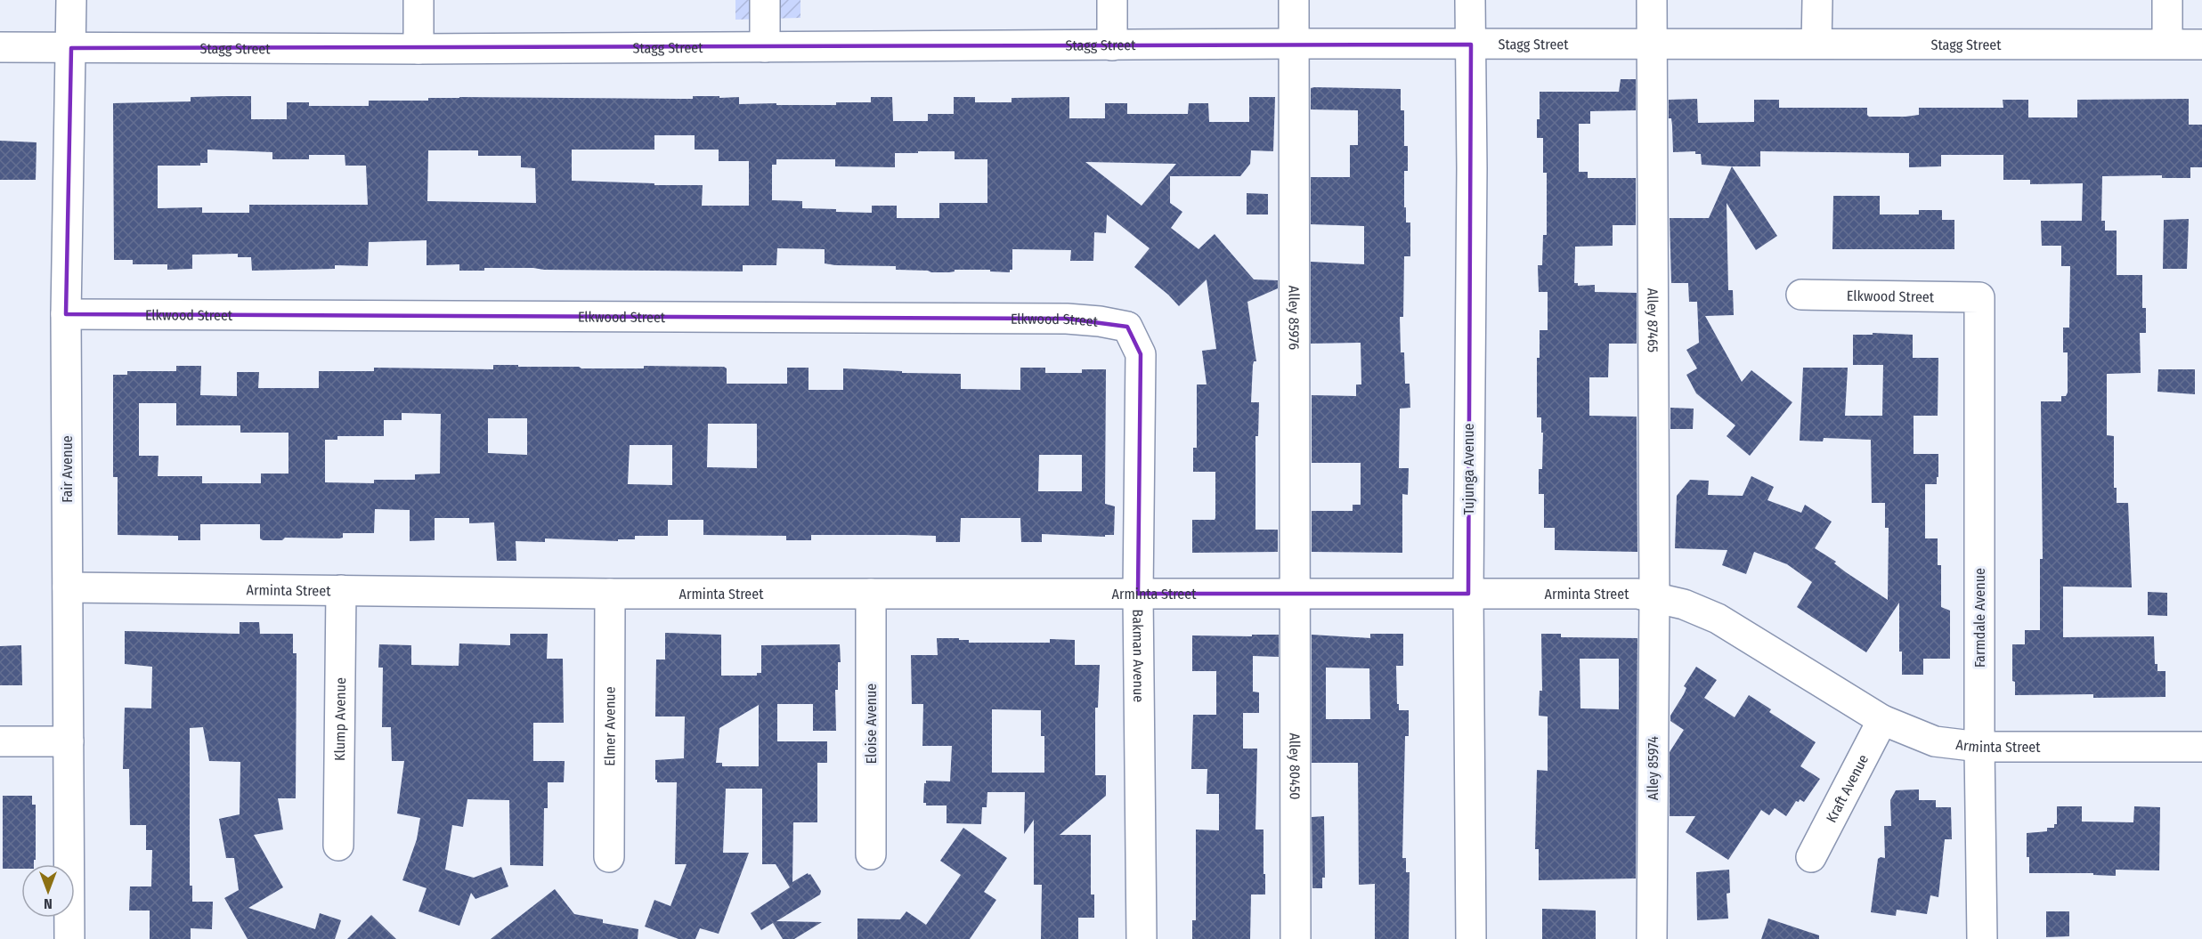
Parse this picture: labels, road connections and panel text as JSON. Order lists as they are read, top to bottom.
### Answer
{
  "streets": {
    "street": [
      "Stagg Street",
      "Elkwood Street",
      "Alley 85976",
      "Alley 87465",
      "Fair Avenue",
      "Tujunga Avenue",
      "Arminta Street",
      "Farmdale Avenue",
      "Bakman Avenue",
      "Klump Avenue",
      "Eloise Avenue",
      "Elmer Avenue",
      "Alley 80450",
      "Alley 85974",
      "Kraft Avenue"
    ]
  },
  "crossings": [
    ["Stagg Street", "Alley 85976"],
    ["Stagg Street", "Alley 87465"],
    ["Stagg Street", "Fair Avenue"],
    ["Stagg Street", "Tujunga Avenue"],
    ["Elkwood Street", "Fair Avenue"],
    ["Elkwood Street", "Farmdale Avenue"],
    ["Elkwood Street", "Bakman Avenue"],
    ["Alley 85976", "Arminta Street"],
    ["Alley 85976", "Alley 80450"],
    ["Alley 87465", "Arminta Street"],
    ["Alley 87465", "Alley 85974"],
    ["Fair Avenue", "Arminta Street"],
    ["Tujunga Avenue", "Arminta Street"],
    ["Arminta Street", "Farmdale Avenue"],
    ["Arminta Street", "Bakman Avenue"],
    ["Arminta Street", "Klump Avenue"],
    ["Arminta Street", "Eloise Avenue"],
    ["Arminta Street", "Elmer Avenue"],
    ["Arminta Street", "Alley 80450"],
    ["Arminta Street", "Alley 85974"],
    ["Arminta Street", "Kraft Avenue"]
  ],
  "north": "bottom"
}
